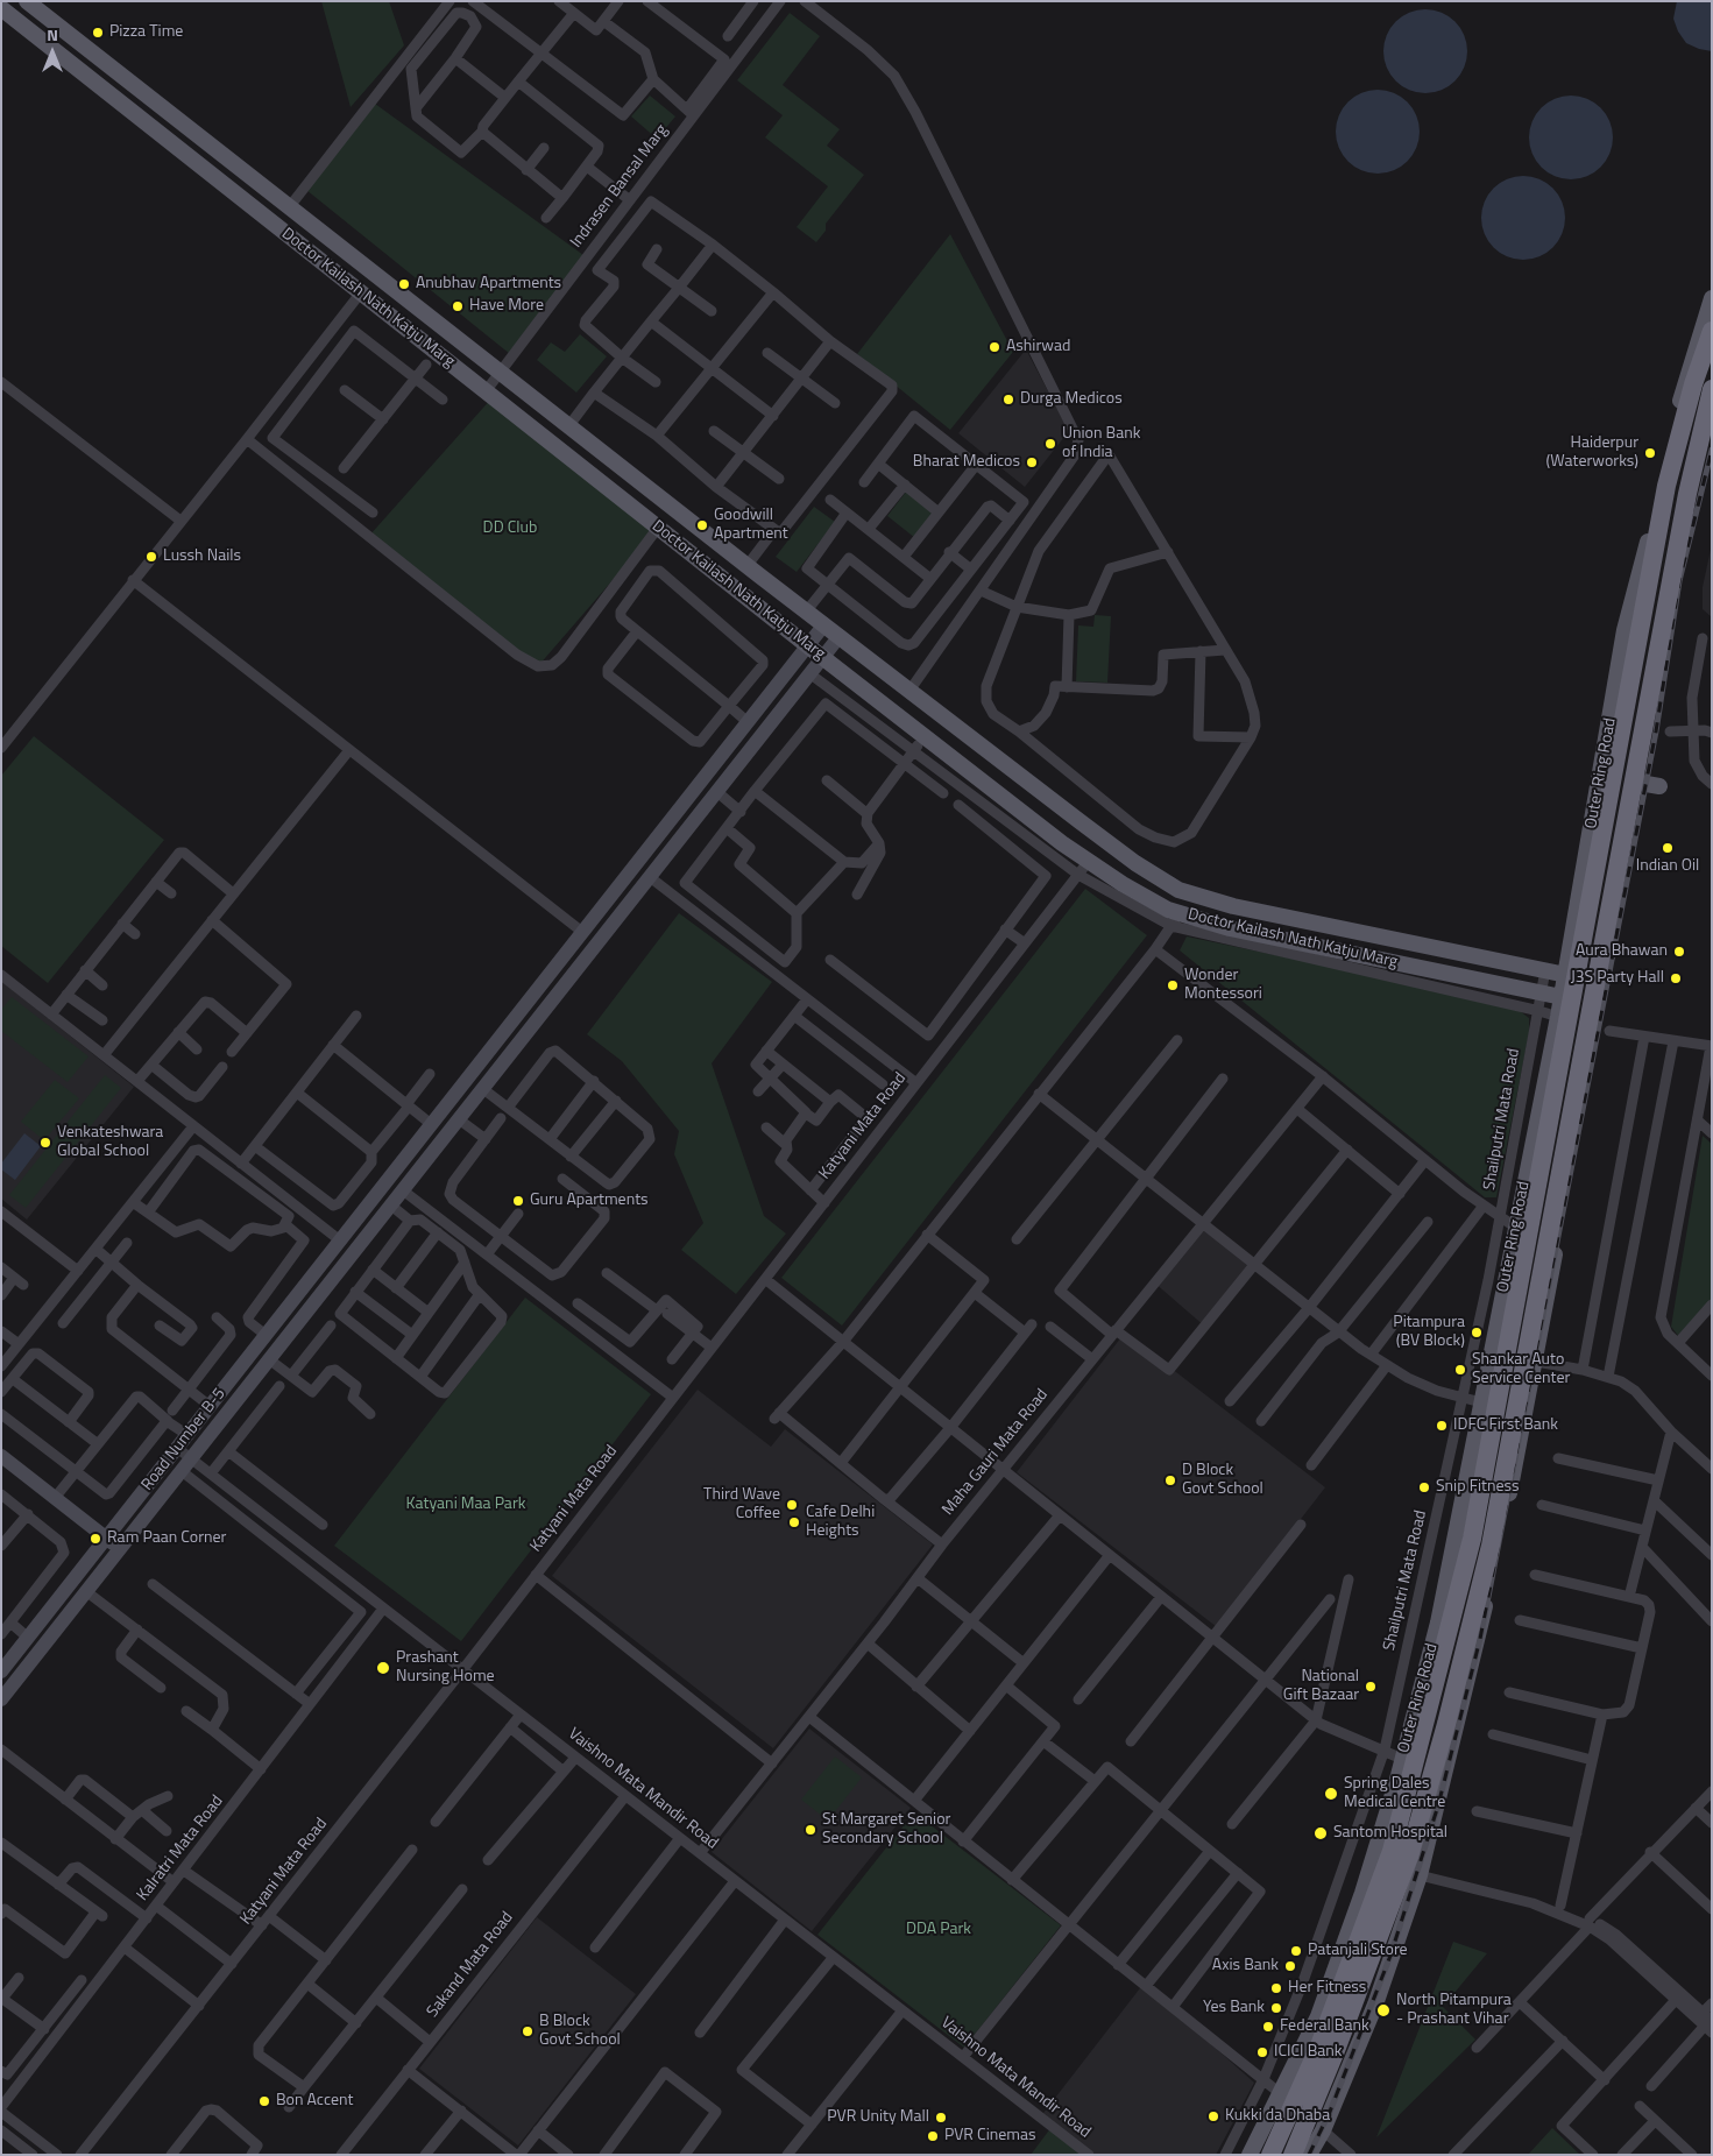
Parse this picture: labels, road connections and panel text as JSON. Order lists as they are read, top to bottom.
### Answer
{
  "streets": {
    "highway": ["Outer Ring Road"],
    "main road": ["Doctor Kailash Nath Katju Marg"],
    "street": [
      "Indrasen Bansal Marg",
      "Shailputri Mata Road",
      "Katyani Mata Road",
      "Road Number B-5",
      "Maha Gauri Mata Road",
      "Vaishno Mata Mandir Road",
      "Kalratri Mata Road",
      "Sakand Mata Road"
    ]
  },
  "crossings": [
    ["Indrasen Bansal Marg", "Doctor Kailash Nath Katju Marg"],
    ["Doctor Kailash Nath Katju Marg", "Outer Ring Road"],
    ["Doctor Kailash Nath Katju Marg", "Shailputri Mata Road"],
    ["Doctor Kailash Nath Katju Marg", "Katyani Mata Road"],
    ["Doctor Kailash Nath Katju Marg", "Road Number B-5"],
    ["Katyani Mata Road", "Vaishno Mata Mandir Road"],
    ["Road Number B-5", "Vaishno Mata Mandir Road"],
    ["Maha Gauri Mata Road", "Vaishno Mata Mandir Road"],
    ["Vaishno Mata Mandir Road", "Kalratri Mata Road"],
    ["Vaishno Mata Mandir Road", "Sakand Mata Road"]
  ],
  "parks": ["DD Club", "Katyani Maa Park", "DDA Park"],
  "places": [
    "Pizza Time",
    "Anubhav Apartments",
    "Have More",
    "Ashirwad",
    "Durga Medicos",
    "Union Bank of India",
    "Haiderpur (Waterworks)",
    "Bharat Medicos",
    "Goodwill Apartment",
    "Lussh Nails",
    "Indian Oil",
    "Aura Bhawan",
    "J3S Party Hall",
    "Wonder Montessori",
    "Venkateshwara Global School",
    "Guru Apartments",
    "Pitampura (BV Block)",
    "Shankar Auto Service Center",
    "IDFC First Bank",
    "D Block Govt School",
    "Snip Fitness",
    "Third Wave Coffee",
    "Cafe Delhi Heights",
    "Ram Paan Corner",
    "Prashant Nursing Home",
    "National Gift Bazaar",
    "Spring Dales Medical Centre",
    "St Margaret Senior Secondary School",
    "Santom Hospital",
    "Patanjali Store",
    "Axis Bank",
    "Her Fitness",
    "Yes Bank",
    "North Pitampura - Prashant Vihar",
    "Federal Bank",
    "B Block Govt School",
    "ICICI Bank",
    "Bon Accent",
    "Kukki da Dhaba",
    "PVR Unity Mall",
    "PVR Cinemas"
  ],
  "north": "top"
}
